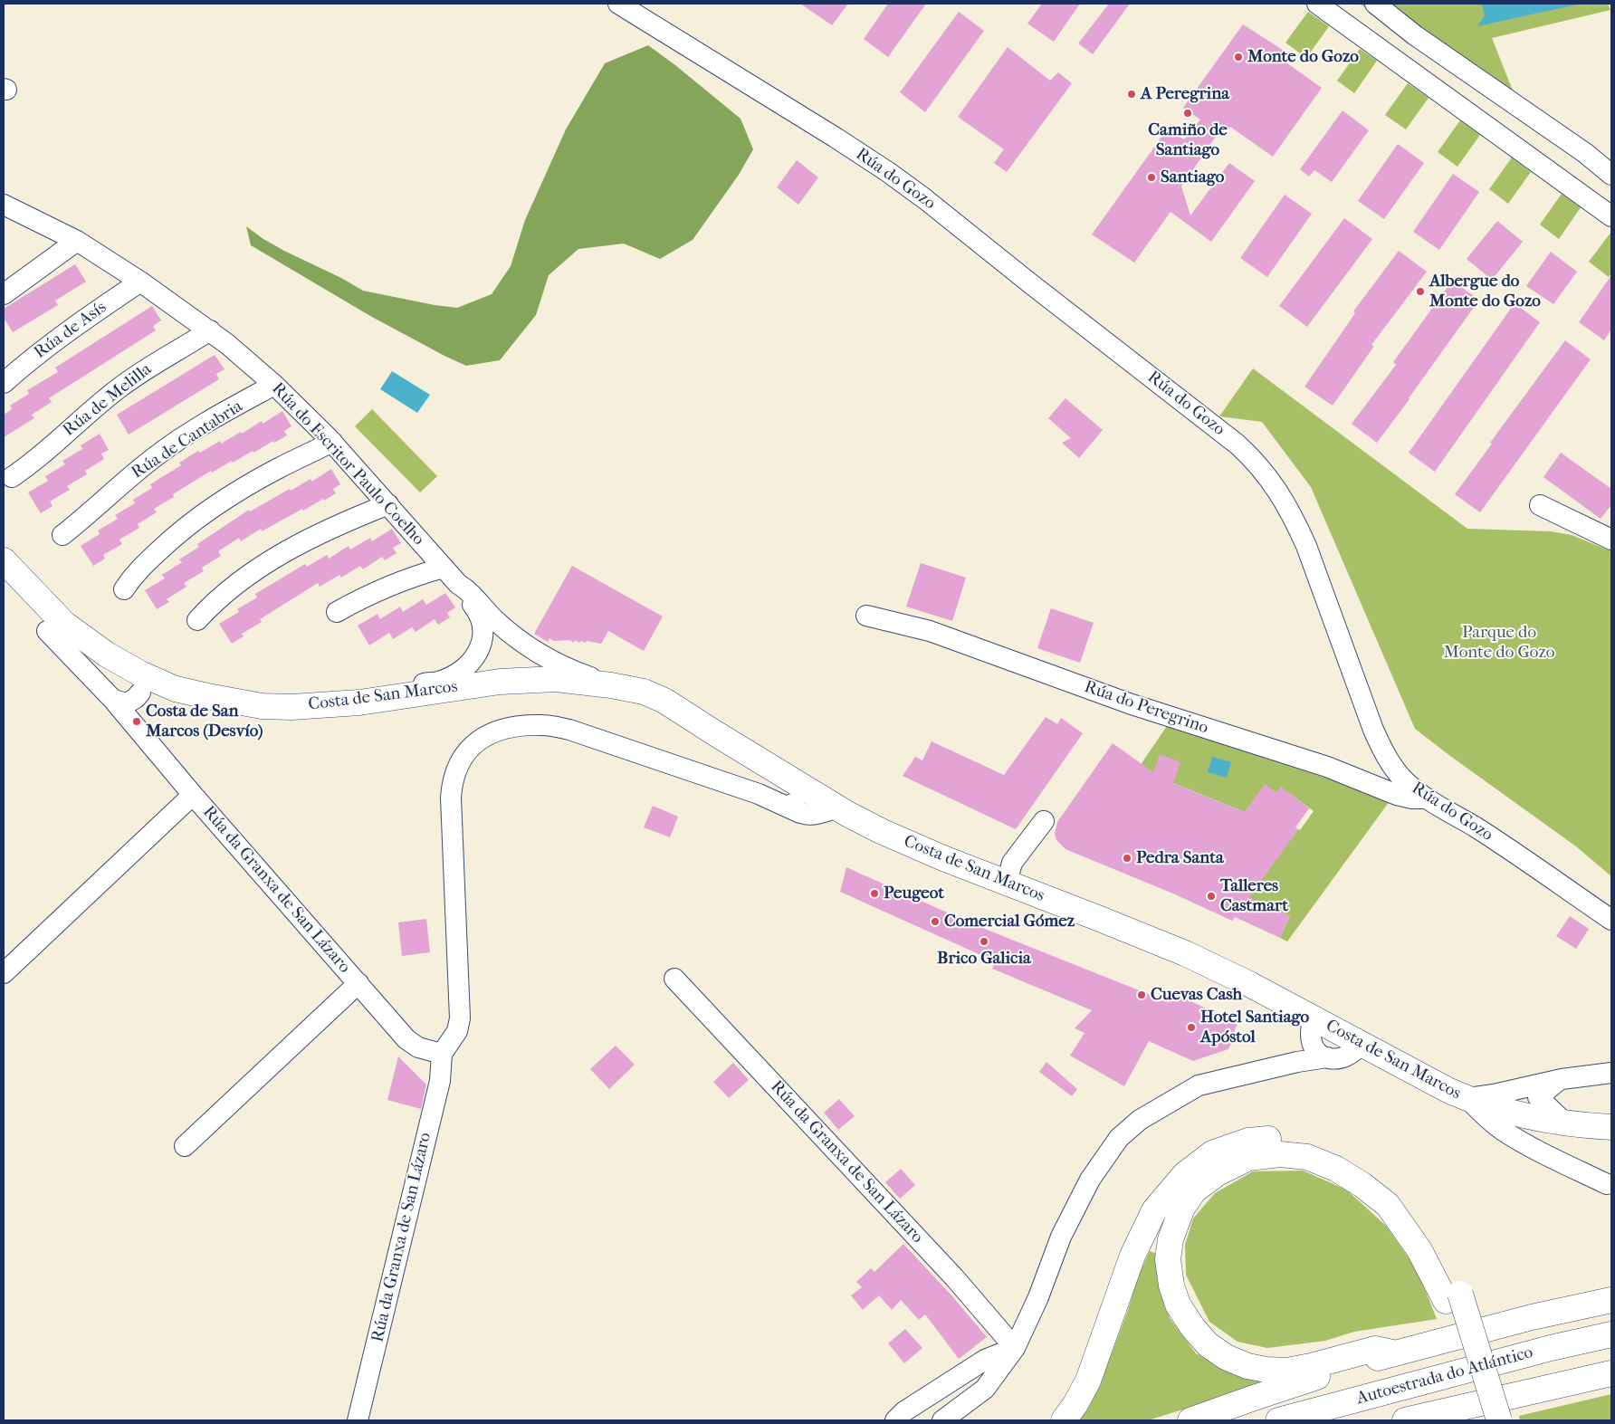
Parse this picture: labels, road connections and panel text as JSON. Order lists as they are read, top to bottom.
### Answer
{
  "streets": {
    "main road": ["Costa de San Marcos", "Autoestrada do Atlántico"],
    "street": [
      "Rúa do Gozo",
      "Rúa de Asís",
      "Rúa de Melilla",
      "Rúa de Cantabria",
      "Rúa do Escritor Paulo Coelho",
      "Rúa do Peregrino",
      "Rúa da Granxa de San Lázaro"
    ]
  },
  "crossings": [
    ["Rúa do Gozo", "Rúa do Peregrino"],
    ["Rúa de Asís", "Rúa do Escritor Paulo Coelho"],
    ["Rúa de Melilla", "Rúa do Escritor Paulo Coelho"],
    ["Rúa de Cantabria", "Rúa do Escritor Paulo Coelho"],
    ["Rúa do Escritor Paulo Coelho", "Costa de San Marcos"],
    ["Costa de San Marcos", "Rúa da Granxa de San Lázaro"]
  ],
  "parks": ["Parque do Monte do Gozo"],
  "places": [
    "Monte do Gozo",
    "A Peregrina",
    "Camiño de Santiago",
    "Santiago",
    "Albergue do Monte do Gozo",
    "Costa de San Marcos (Desvío)",
    "Pedra Santa",
    "Peugeot",
    "Talleres Castmart",
    "Comercial Gómez",
    "Brico Galicia",
    "Cuevas Cash",
    "Hotel Santiago Apóstol"
  ]
}
